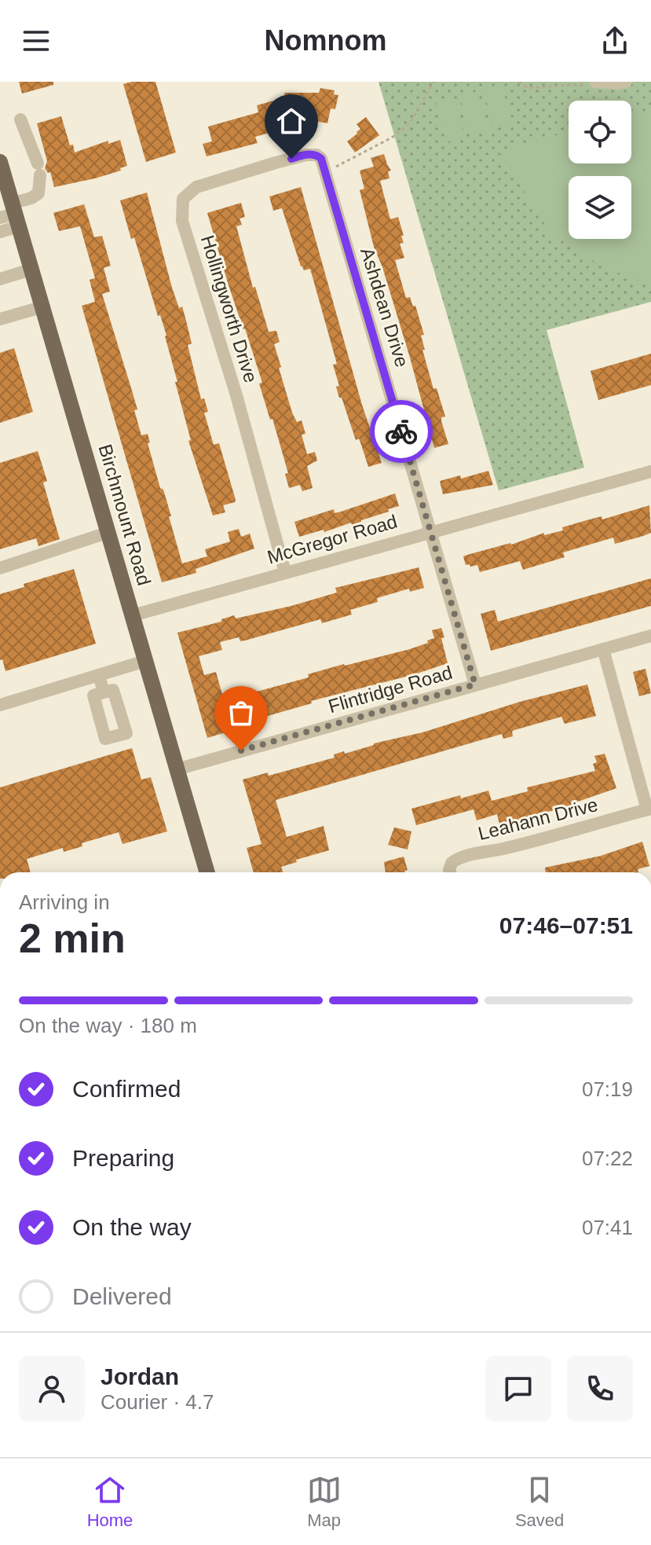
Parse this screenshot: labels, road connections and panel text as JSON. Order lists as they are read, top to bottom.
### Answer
{
  "streets": {
    "main road": ["Birchmount Road"],
    "street": [
      "Ashdean Drive",
      "Hollingworth Drive",
      "McGregor Road",
      "Flintridge Road",
      "Leahann Drive"
    ]
  },
  "crossings": [
    ["Ashdean Drive", "Hollingworth Drive"],
    ["Ashdean Drive", "McGregor Road"],
    ["Ashdean Drive", "Flintridge Road"],
    ["Hollingworth Drive", "McGregor Road"],
    ["Birchmount Road", "McGregor Road"],
    ["Birchmount Road", "Flintridge Road"]
  ],
  "page": {
    "header": "Nomnom",
    "heading": ["2 min", "Arriving in", "07:46–07:51"],
    "panel": ["Jordan", "Courier · 4.7"],
    "bar": "On the way · 180 m",
    "list": [
      ["Confirmed", "07:19"],
      ["Preparing", "07:22"],
      ["On the way", "07:41"],
      "Delivered"
    ],
    "tabs": ["Home", "Map", "Saved"]
  }
}
